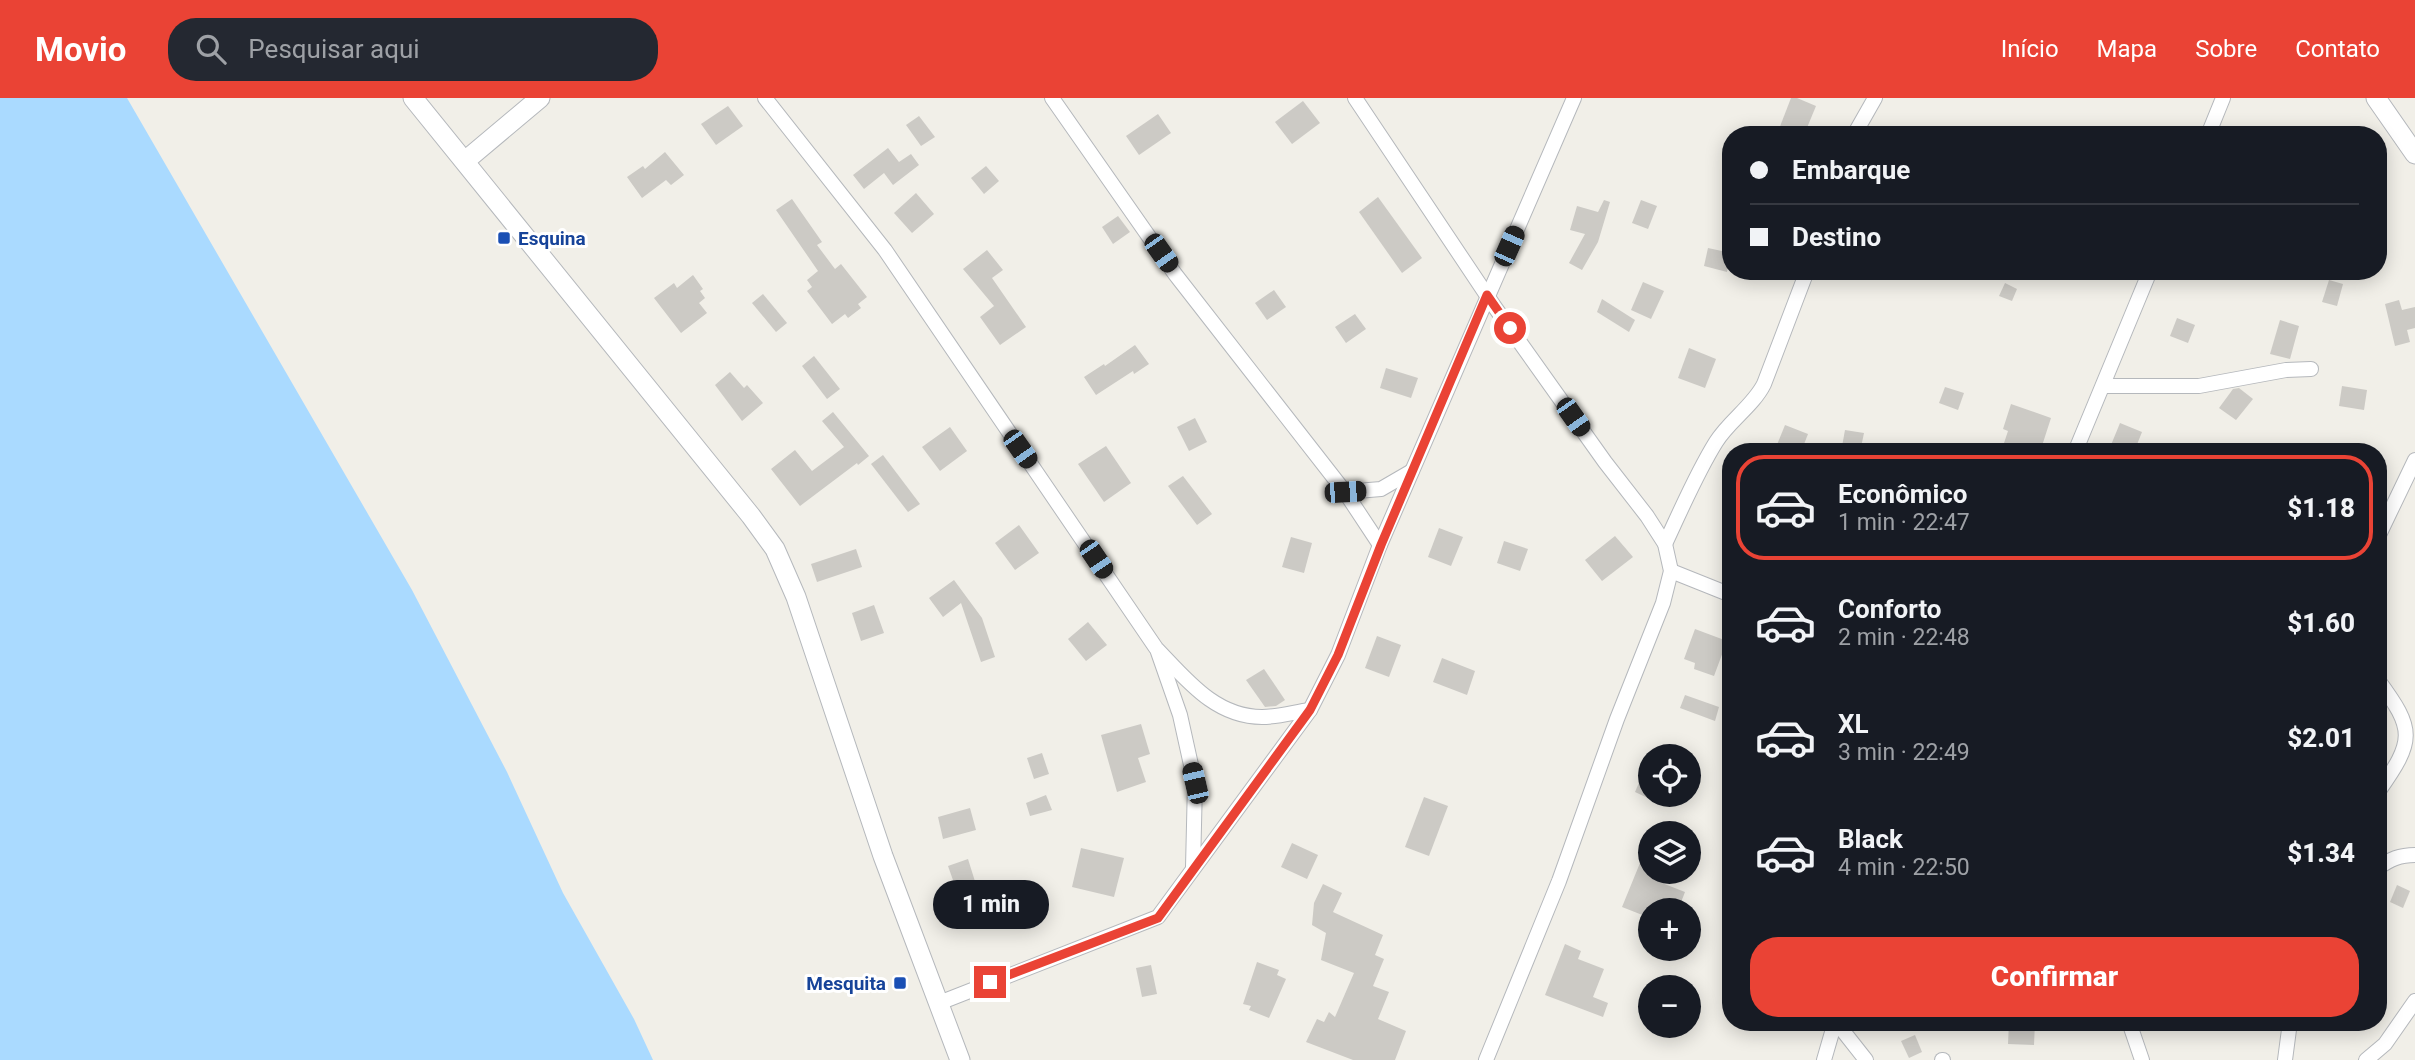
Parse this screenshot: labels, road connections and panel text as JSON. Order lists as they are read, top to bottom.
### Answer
{
  "places": {
    "transit": ["Esquina", "Mesquita"]
  },
  "page": {
    "header": "Movio",
    "search": "Pesquisar aqui",
    "nav": [
      "Início",
      "Mapa",
      "Sobre",
      "Contato"
    ],
    "banner": ["Embarque", "Destino"],
    "list": [
      {
        "name": "Econômico",
        "note": "1 min · 22:47",
        "value": "$1.18"
      },
      {
        "name": "Conforto",
        "note": "2 min · 22:48",
        "value": "$1.60"
      },
      {
        "name": "XL",
        "note": "3 min · 22:49",
        "value": "$2.01"
      },
      {
        "name": "Black",
        "note": "4 min · 22:50",
        "value": "$1.34"
      }
    ],
    "map_buttons": ["+", "−"],
    "bubble": "1 min",
    "buttons": "Confirmar"
  }
}
